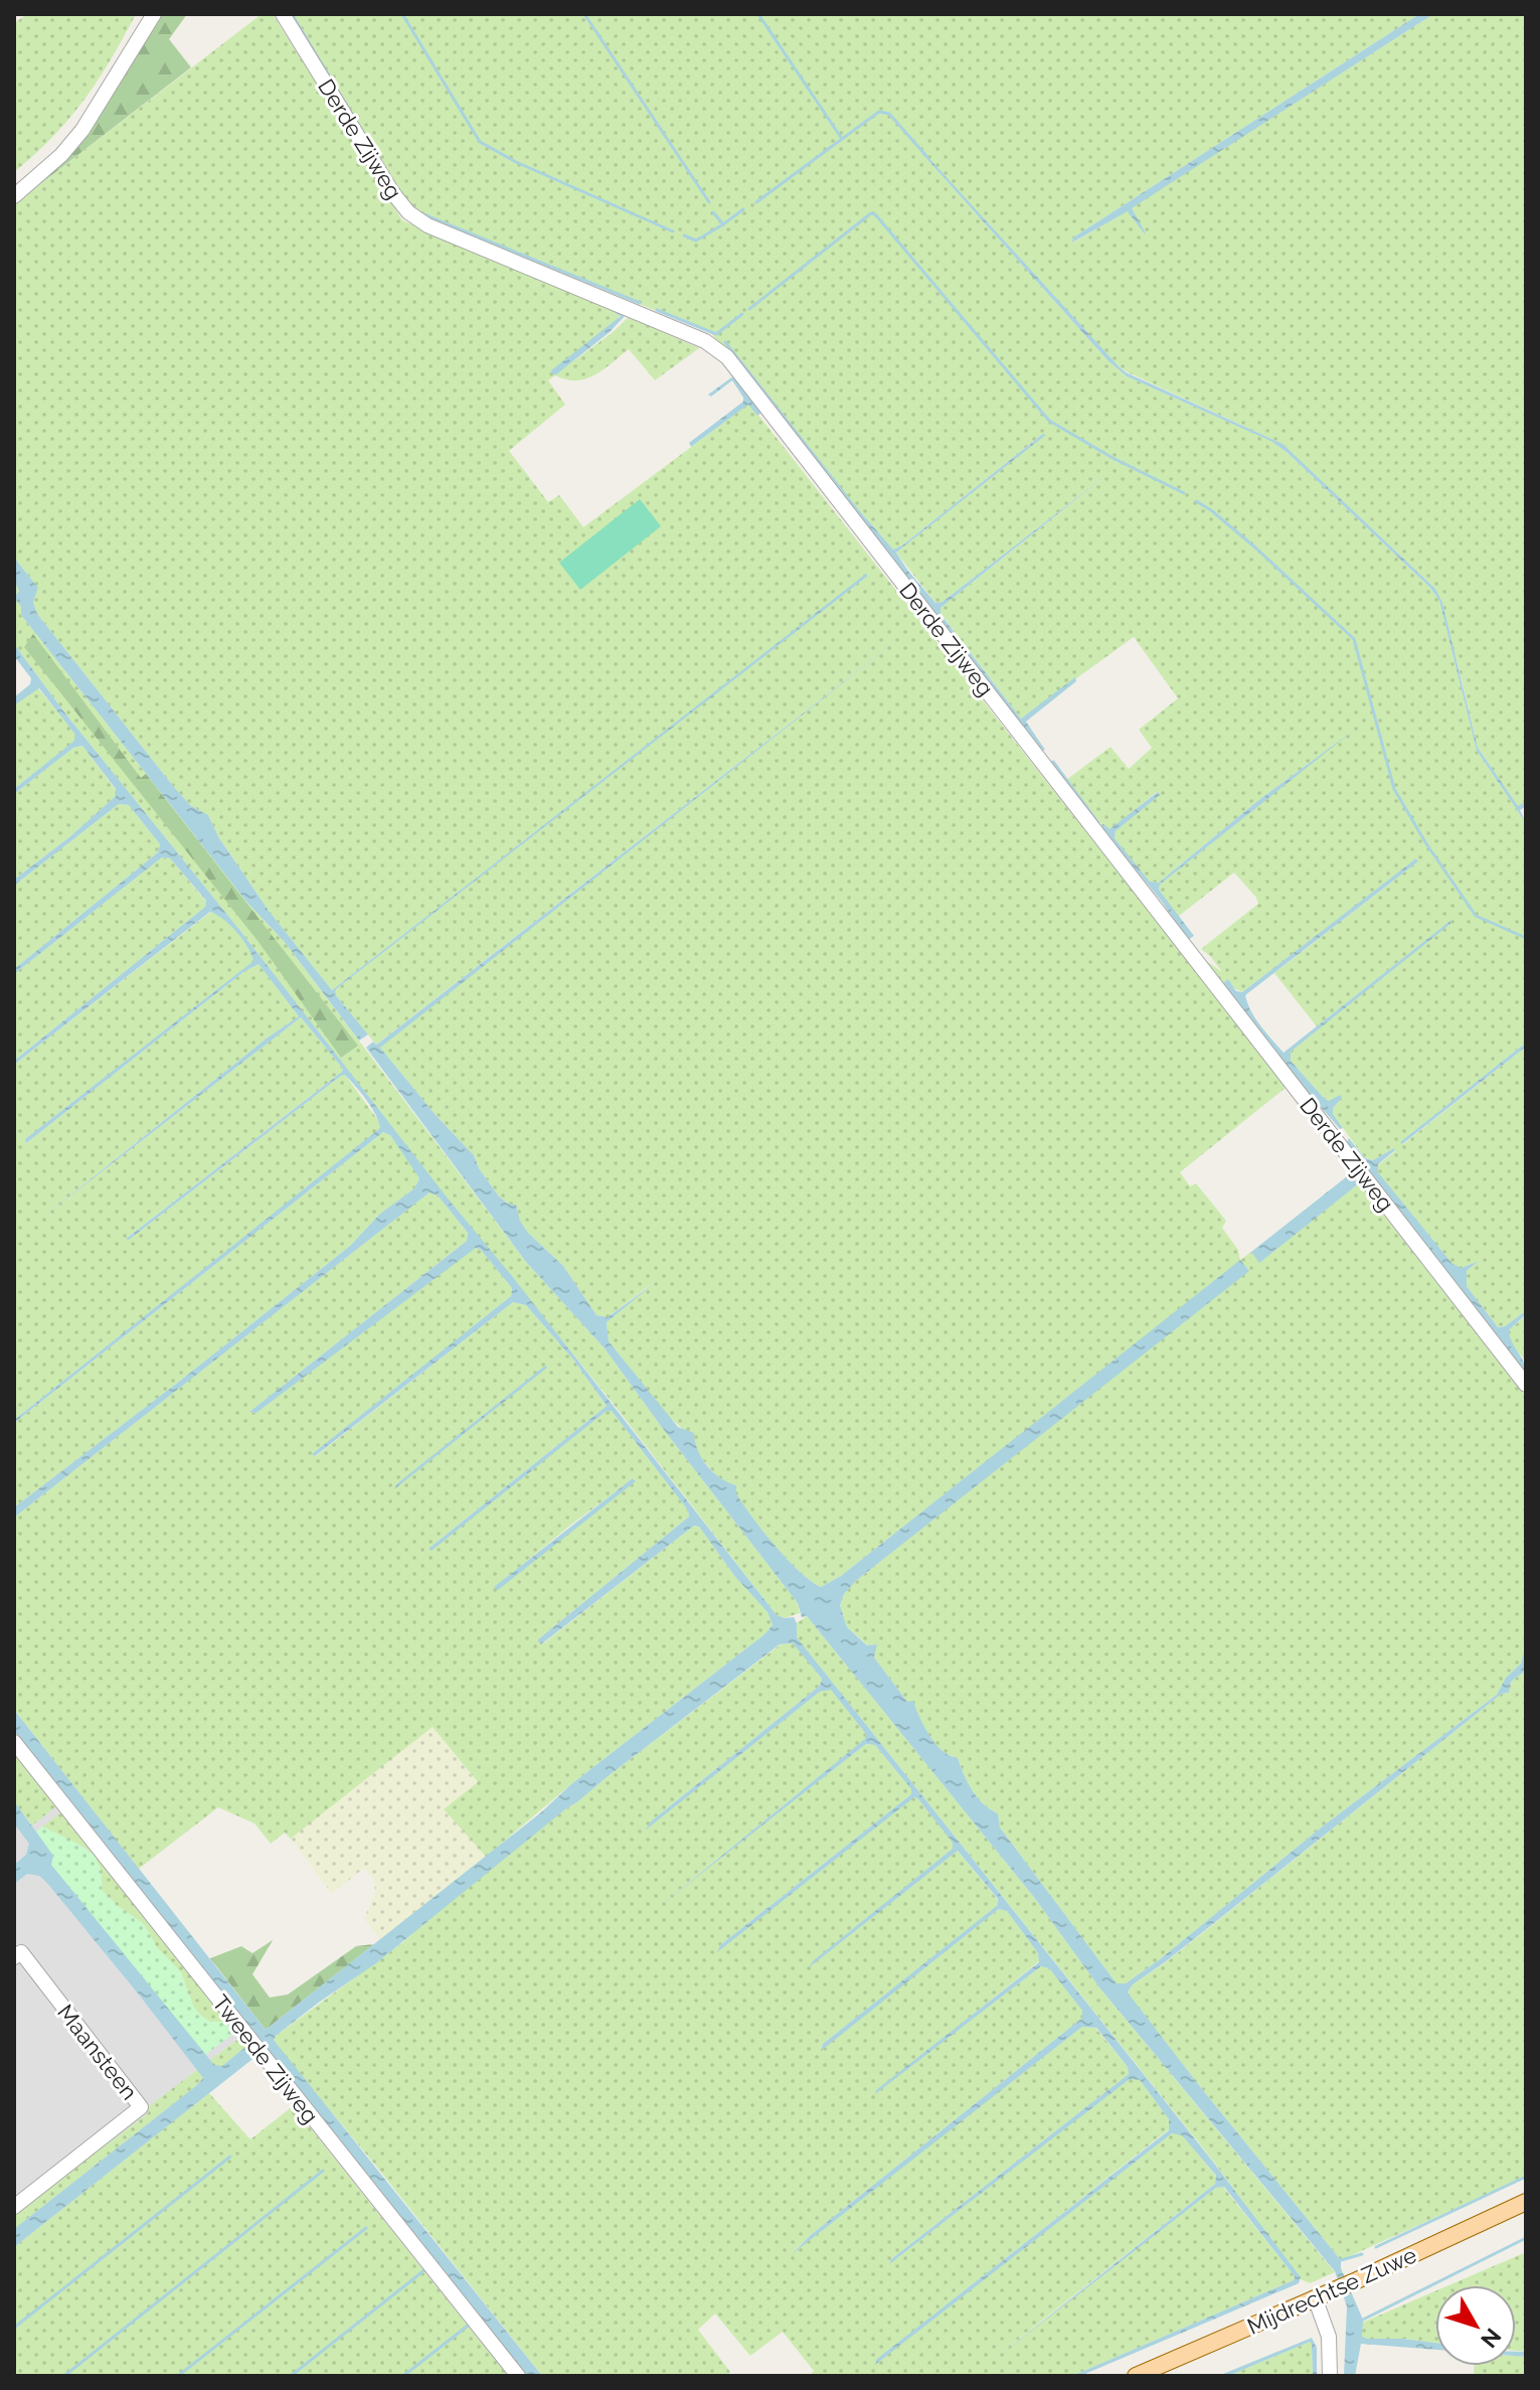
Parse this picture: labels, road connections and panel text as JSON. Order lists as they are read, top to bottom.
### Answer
{
  "streets": {
    "main road": ["Mijdrechtse Zuwe"],
    "street": ["Derde Zijweg", "Maansteen", "Tweede Zijweg"]
  },
  "north": "bottom right"
}
